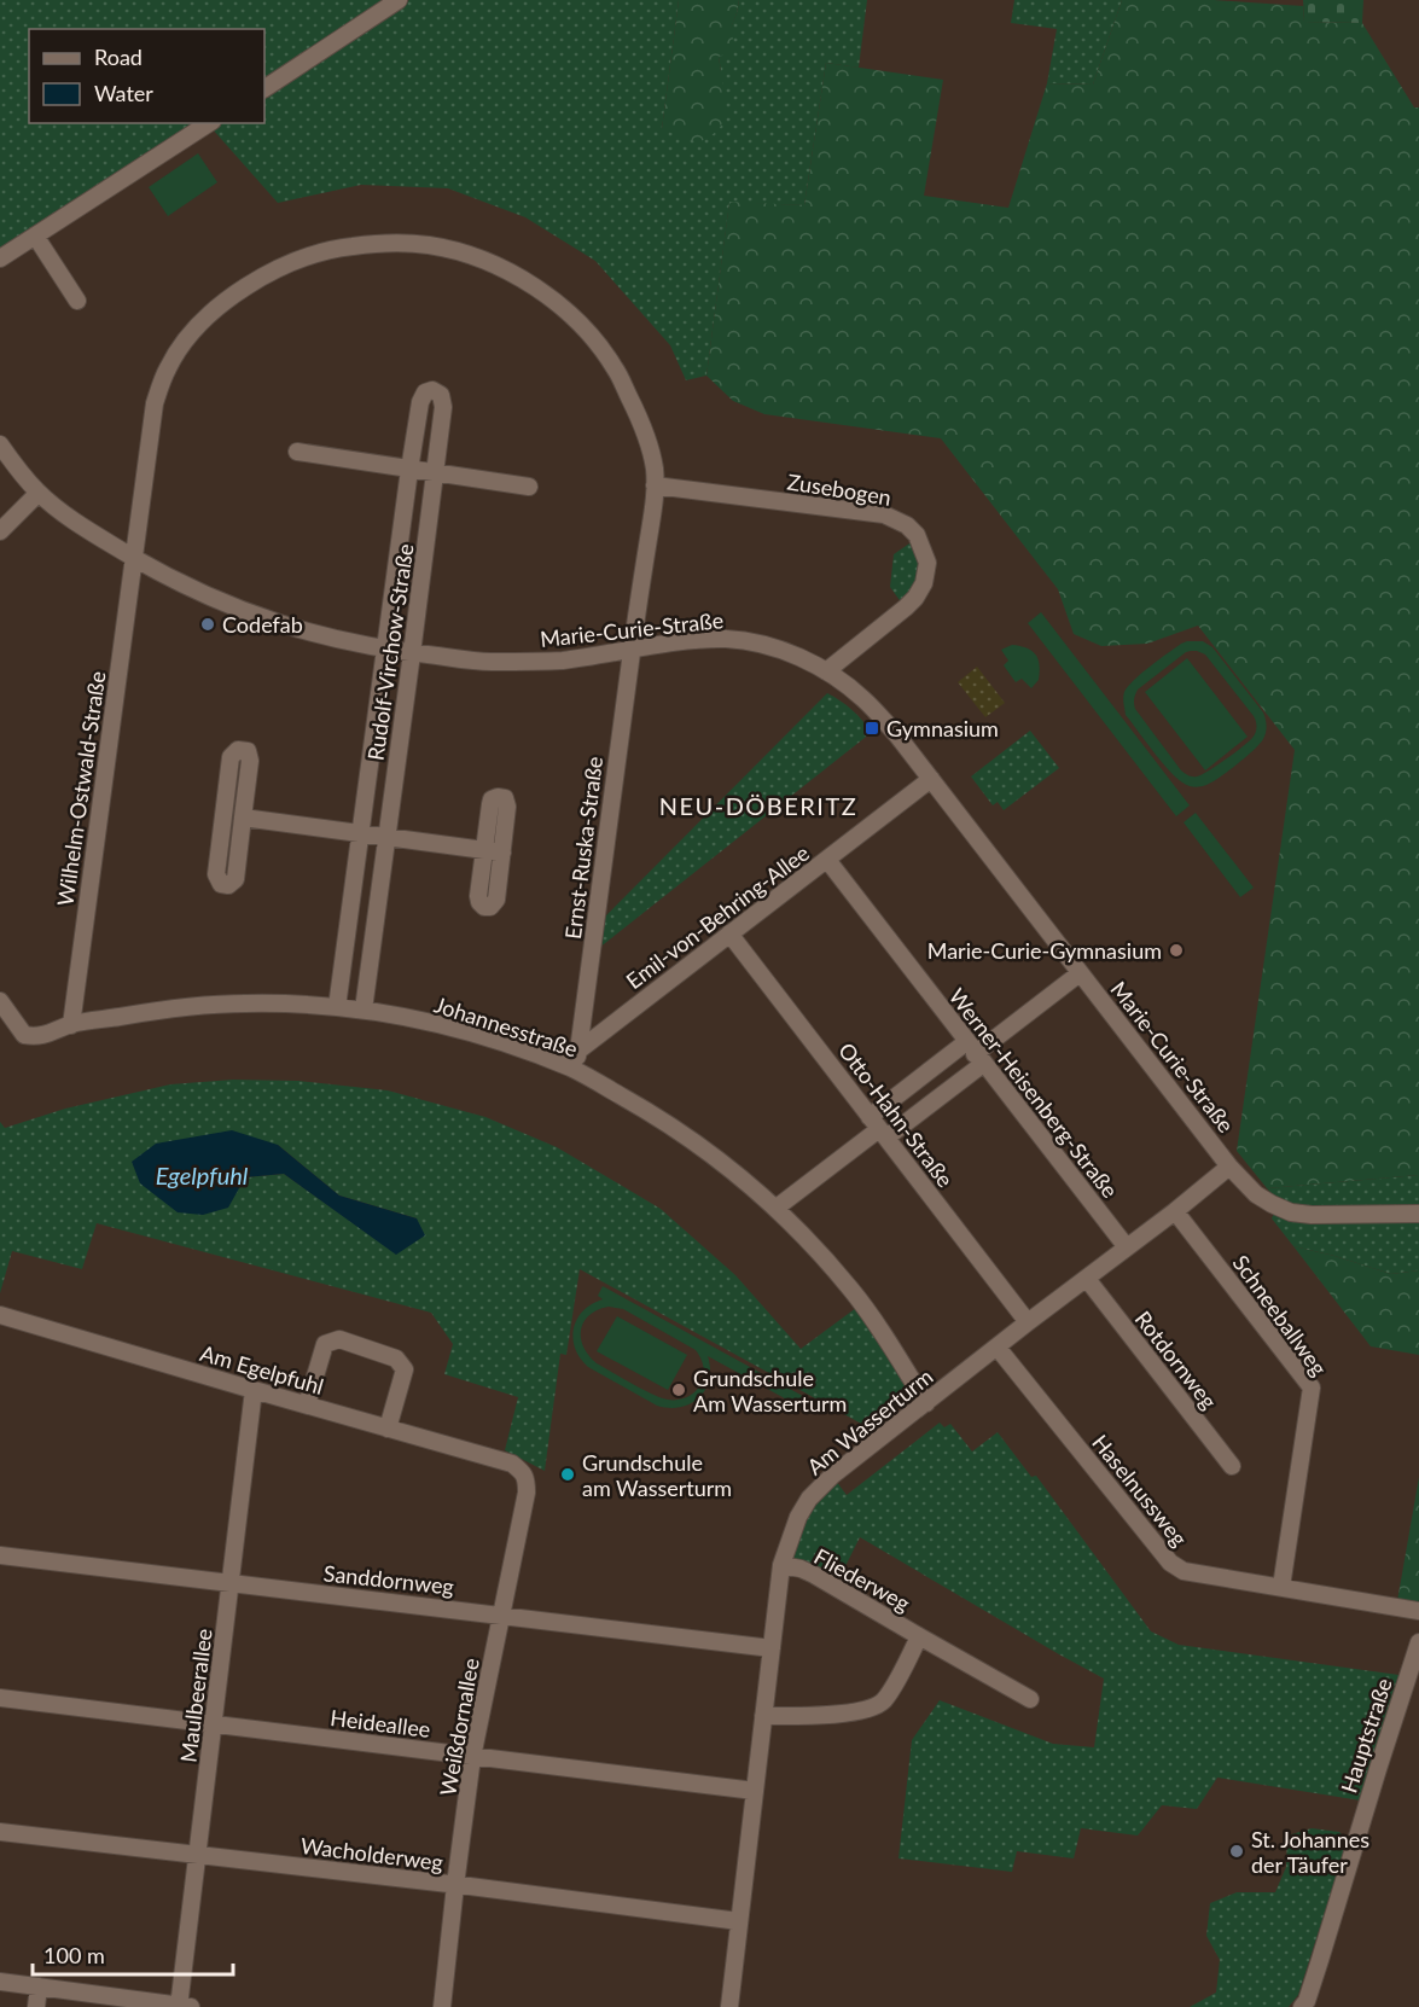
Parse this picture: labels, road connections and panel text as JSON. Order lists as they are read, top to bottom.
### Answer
{
  "streets": {
    "street": [
      "Zusebogen",
      "Marie-Curie-Straße",
      "Rudolf-Virchow-Straße",
      "Wilhelm-Ostwald-Straße",
      "Ernst-Ruska-Straße",
      "Emil-von-Behring-Allee",
      "Johannesstraße",
      "Werner-Heisenberg-Straße",
      "Otto-Hahn-Straße",
      "Schneeballweg",
      "Rotdornweg",
      "Am Egelpfuhl",
      "Am Wasserturm",
      "Haselnussweg",
      "Sanddornweg",
      "Fliederweg",
      "Maulbeerallee",
      "Heideallee",
      "Weißdornallee",
      "Hauptstraße",
      "Wacholderweg"
    ]
  },
  "crossings": [
    ["Zusebogen", "Marie-Curie-Straße"],
    ["Zusebogen", "Wilhelm-Ostwald-Straße"],
    ["Zusebogen", "Ernst-Ruska-Straße"],
    ["Marie-Curie-Straße", "Rudolf-Virchow-Straße"],
    ["Marie-Curie-Straße", "Wilhelm-Ostwald-Straße"],
    ["Marie-Curie-Straße", "Ernst-Ruska-Straße"],
    ["Marie-Curie-Straße", "Emil-von-Behring-Allee"],
    ["Marie-Curie-Straße", "Am Wasserturm"],
    ["Rudolf-Virchow-Straße", "Johannesstraße"],
    ["Wilhelm-Ostwald-Straße", "Ernst-Ruska-Straße"],
    ["Wilhelm-Ostwald-Straße", "Johannesstraße"],
    ["Ernst-Ruska-Straße", "Emil-von-Behring-Allee"],
    ["Emil-von-Behring-Allee", "Werner-Heisenberg-Straße"],
    ["Emil-von-Behring-Allee", "Otto-Hahn-Straße"],
    ["Johannesstraße", "Am Wasserturm"],
    ["Werner-Heisenberg-Straße", "Am Wasserturm"],
    ["Otto-Hahn-Straße", "Am Wasserturm"],
    ["Schneeballweg", "Am Wasserturm"],
    ["Schneeballweg", "Haselnussweg"],
    ["Rotdornweg", "Am Wasserturm"],
    ["Am Egelpfuhl", "Maulbeerallee"],
    ["Am Egelpfuhl", "Weißdornallee"],
    ["Am Wasserturm", "Haselnussweg"],
    ["Am Wasserturm", "Sanddornweg"],
    ["Am Wasserturm", "Fliederweg"],
    ["Am Wasserturm", "Heideallee"],
    ["Am Wasserturm", "Wacholderweg"],
    ["Sanddornweg", "Maulbeerallee"],
    ["Sanddornweg", "Weißdornallee"],
    ["Maulbeerallee", "Heideallee"],
    ["Maulbeerallee", "Wacholderweg"],
    ["Heideallee", "Weißdornallee"],
    ["Weißdornallee", "Wacholderweg"]
  ],
  "districts": ["NEU-DÖBERITZ"],
  "water": ["Egelpfuhl"],
  "places": {
    "other": [
      "Codefab",
      "Marie-Curie-Gymnasium",
      "Grundschule Am Wasserturm",
      "Grundschule am Wasserturm",
      "St. Johannes der Täufer"
    ],
    "transit": ["Gymnasium"]
  },
  "legend": ["Road", "Water"],
  "scale_bar": "100 m"
}
